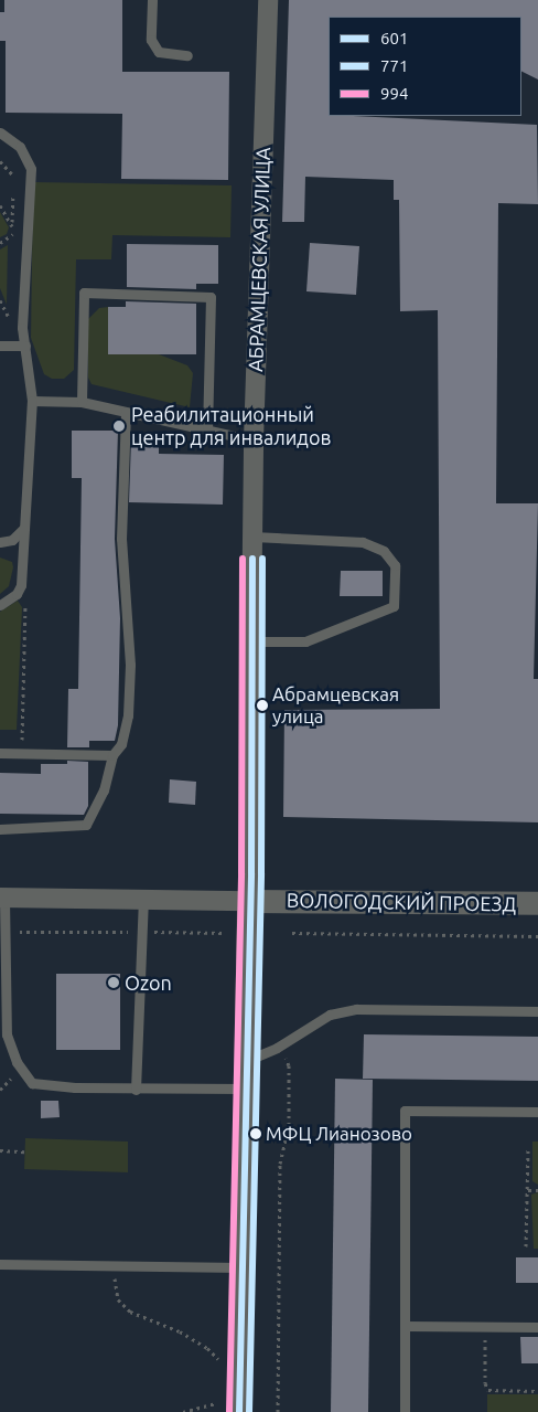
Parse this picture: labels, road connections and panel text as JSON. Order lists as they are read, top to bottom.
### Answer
{
  "streets": {
    "street": ["АБРАМЦЕВСКАЯ УЛИЦА", "ВОЛОГОДСКИЙ ПРОЕЗД"]
  },
  "crossings": [
    ["АБРАМЦЕВСКАЯ УЛИЦА", "ВОЛОГОДСКИЙ ПРОЕЗД"]
  ],
  "places": [
    "Реабилитационный центр для инвалидов",
    "Абрамцевская улица",
    "Ozon",
    "МФЦ Лианозово"
  ],
  "lines": ["transit line 601", "transit line 771", "transit line 994"],
  "legend": ["601", "771", "994"]
}
